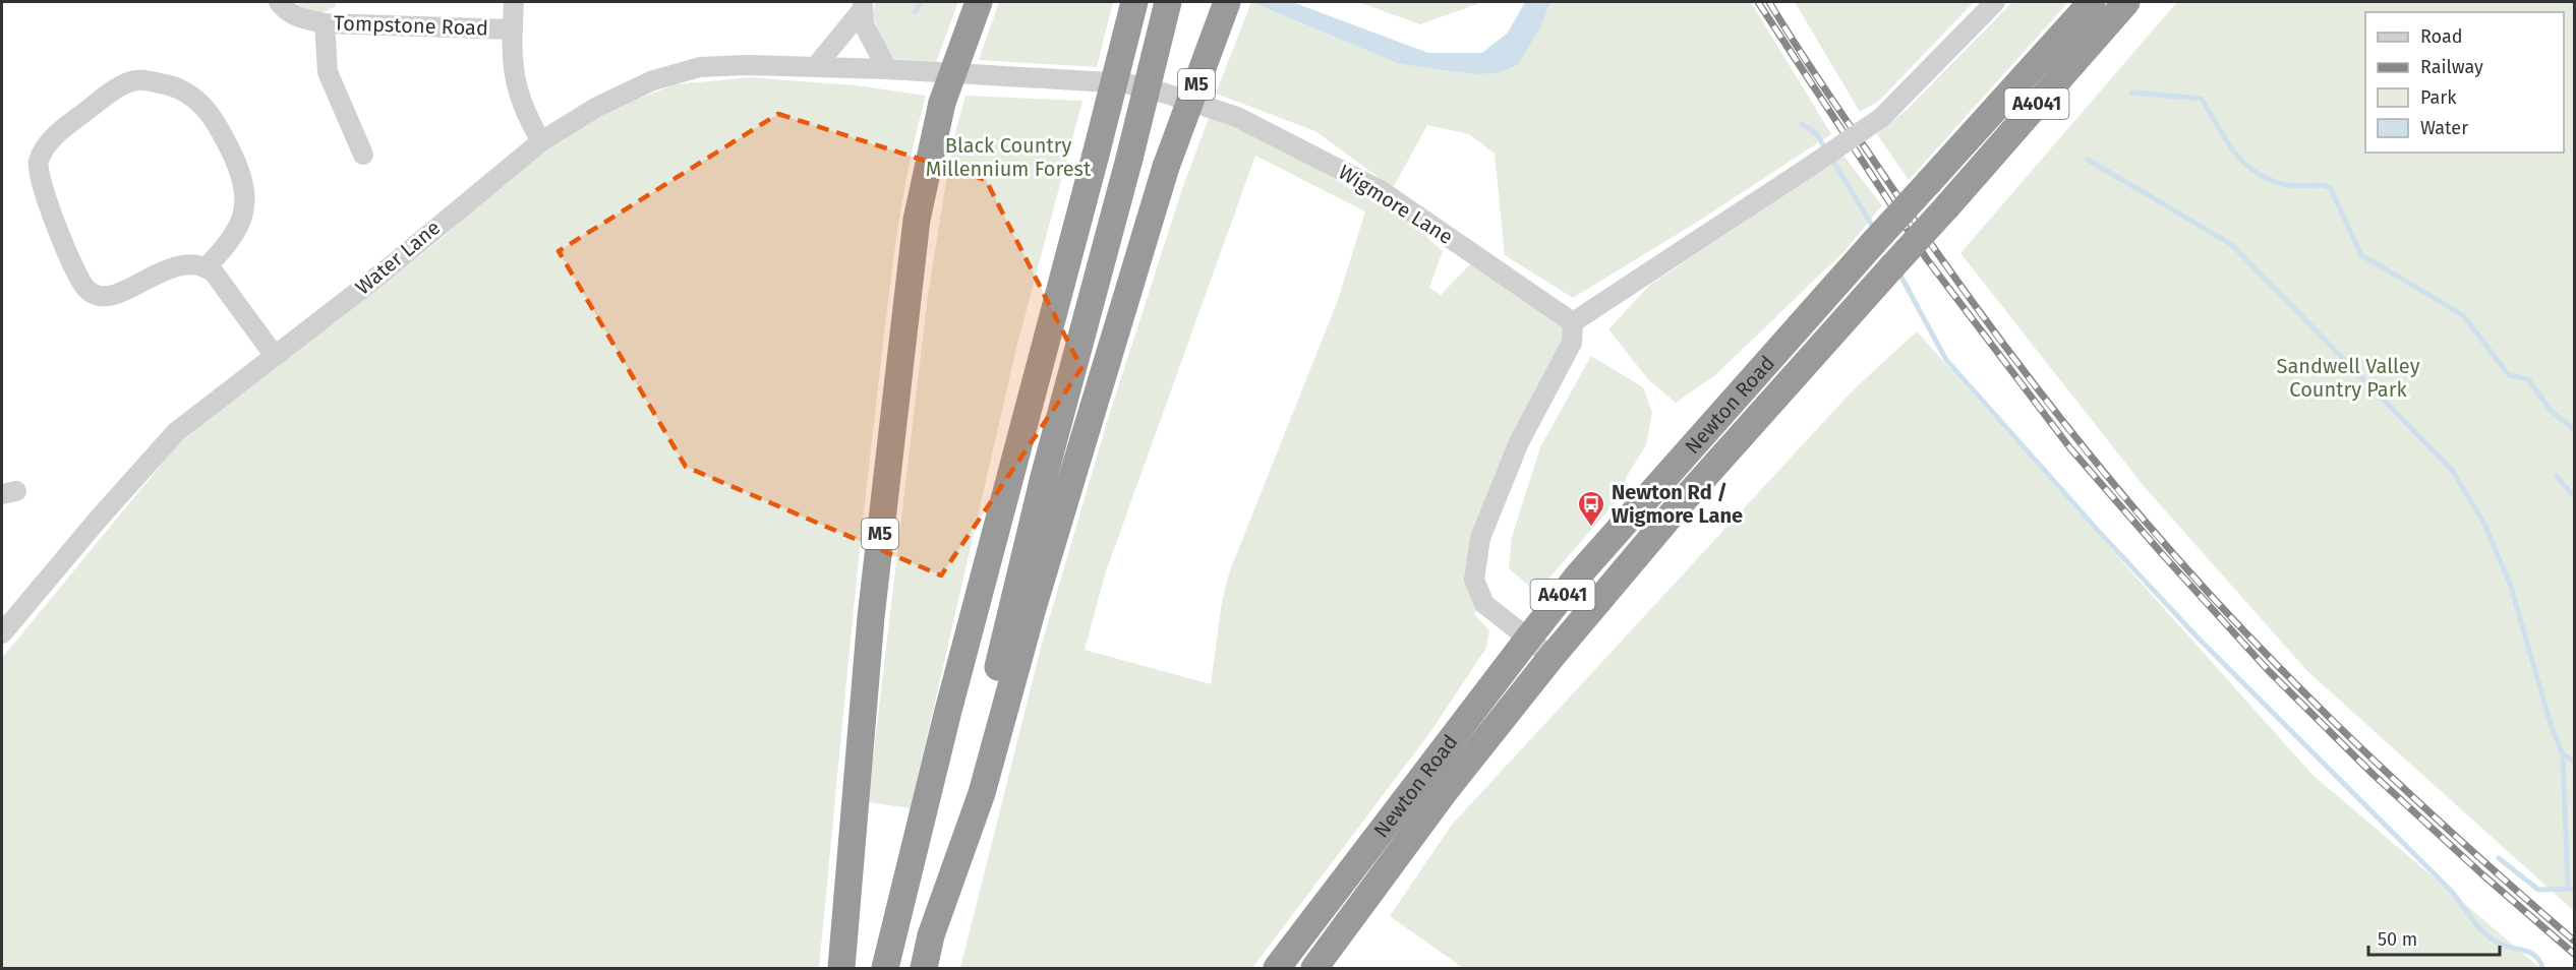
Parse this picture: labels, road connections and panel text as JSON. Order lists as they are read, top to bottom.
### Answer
{
  "streets": {
    "highway": ["M5", "A4041", "Newton Road"],
    "street": ["Tompstone Road", "Wigmore Lane", "Water Lane"]
  },
  "crossings": [
    ["Tompstone Road", "Water Lane"],
    ["Wigmore Lane", "Water Lane"]
  ],
  "parks": ["Black Country Millennium Forest", "Sandwell Valley Country Park"],
  "places": {
    "bus stop": ["Newton Rd / Wigmore Lane"]
  },
  "legend": [
    "Road",
    "Railway",
    "Park",
    "Water"
  ],
  "scale_bar": "50 m"
}
